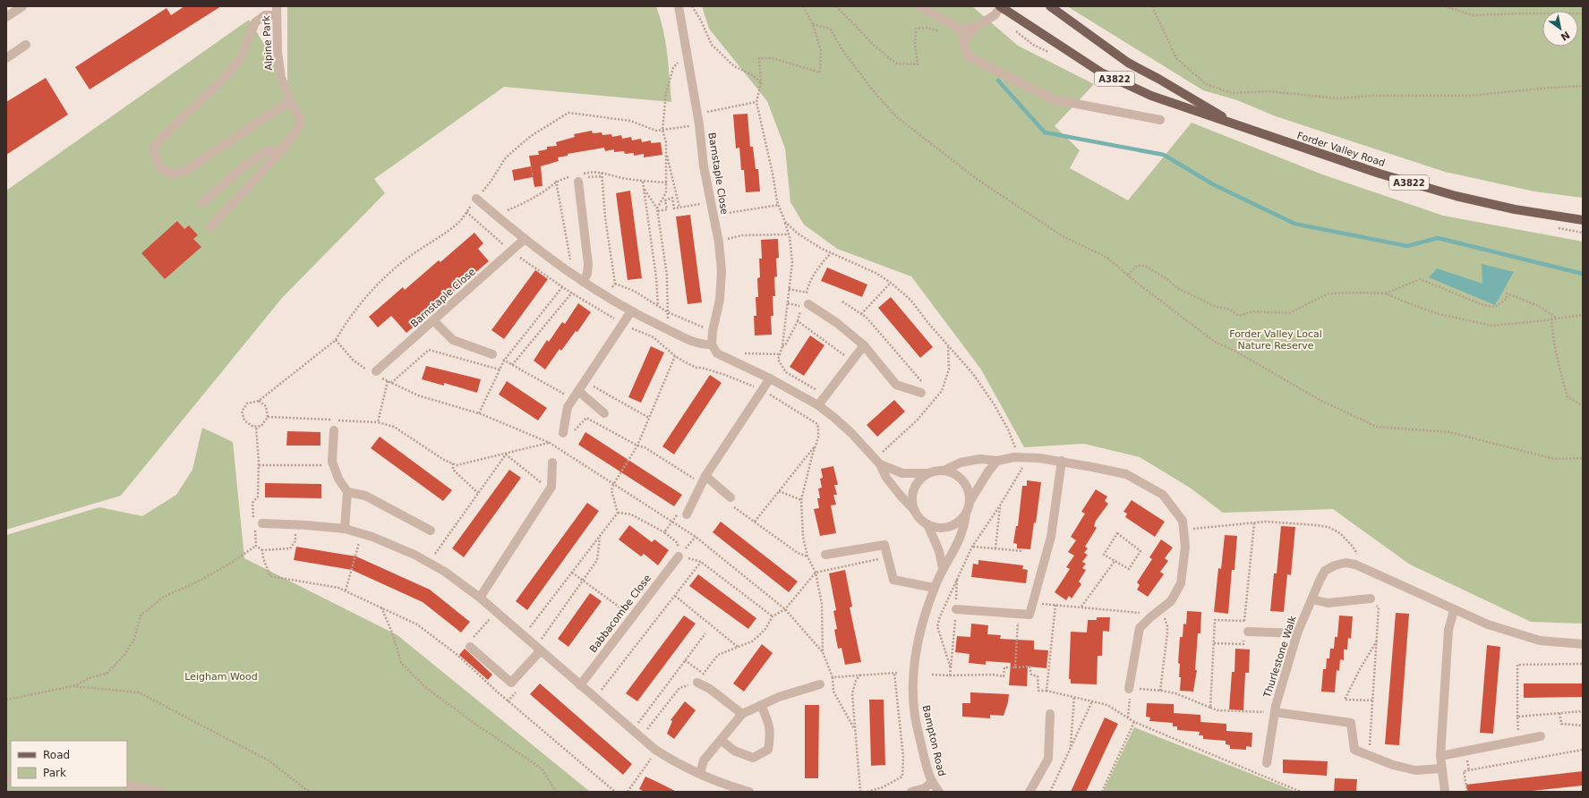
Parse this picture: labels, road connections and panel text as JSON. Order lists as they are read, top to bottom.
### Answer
{
  "streets": {
    "main road": ["A3822", "Forder Valley Road"],
    "street": [
      "Alpine Park",
      "Barnstaple Close",
      "Babbacombe Close",
      "Thurlestone Walk",
      "Bampton Road"
    ]
  },
  "parks": ["Forder Valley Local Nature Reserve", "Leigham Wood"],
  "legend": ["Road", "Park"],
  "north": "bottom right"
}
